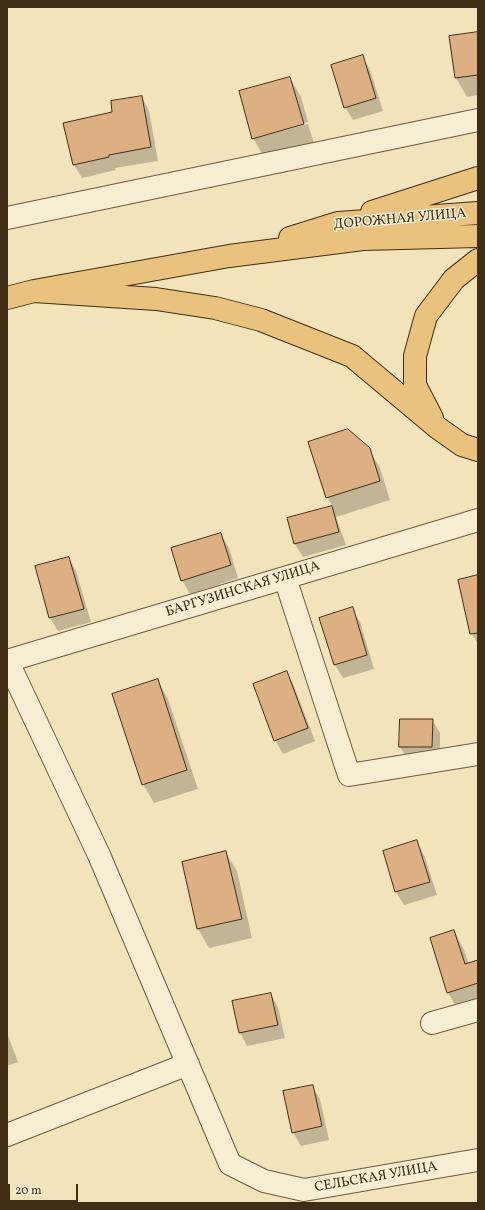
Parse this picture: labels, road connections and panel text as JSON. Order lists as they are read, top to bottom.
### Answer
{
  "streets": {
    "main road": ["ДОРОЖНАЯ УЛИЦА"],
    "street": ["БАРГУЗИНСКАЯ УЛИЦА", "СЕЛЬСКАЯ УЛИЦА"]
  },
  "scale_bar": "20 m"
}
